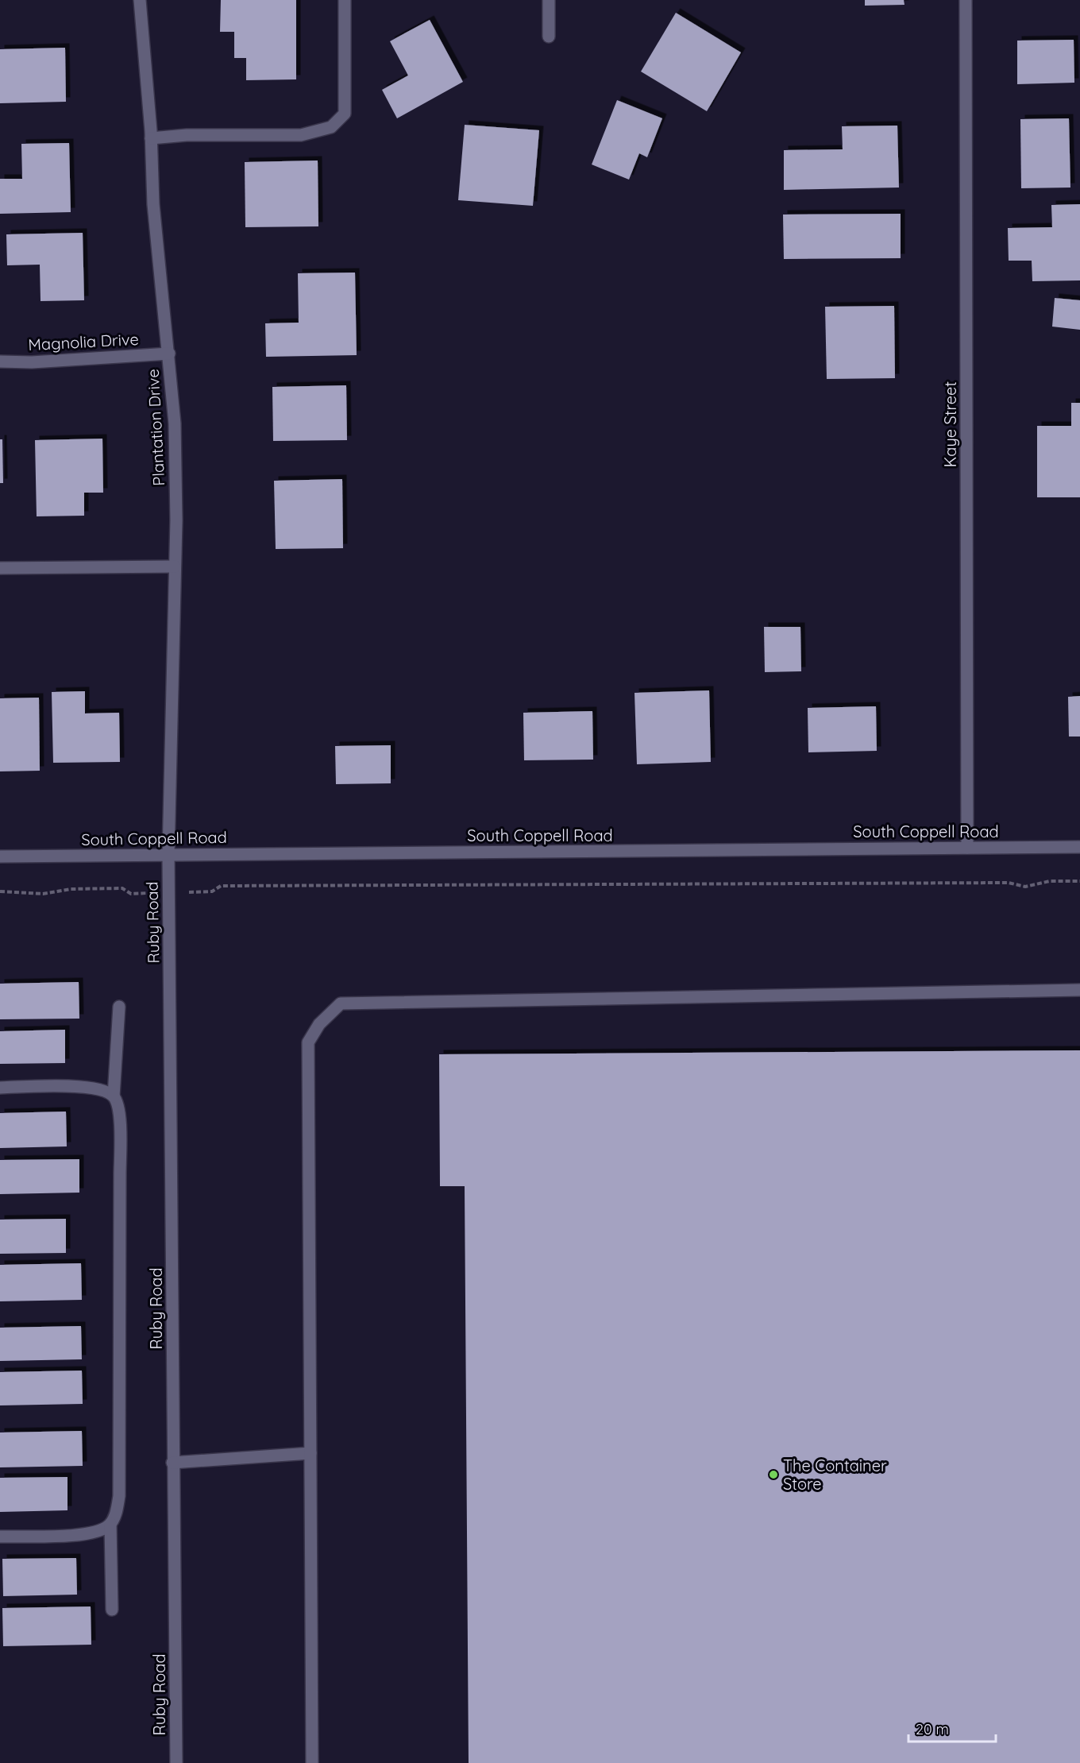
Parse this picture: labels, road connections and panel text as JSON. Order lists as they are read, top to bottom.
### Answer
{
  "streets": {
    "street": [
      "Magnolia Drive",
      "Kaye Street",
      "Plantation Drive",
      "South Coppell Road",
      "Ruby Road"
    ]
  },
  "crossings": [
    ["Magnolia Drive", "Plantation Drive"],
    ["Kaye Street", "South Coppell Road"],
    ["Plantation Drive", "South Coppell Road"],
    ["Plantation Drive", "Ruby Road"],
    ["South Coppell Road", "Ruby Road"]
  ],
  "places": ["The Container Store"],
  "scale_bar": "20 m"
}
